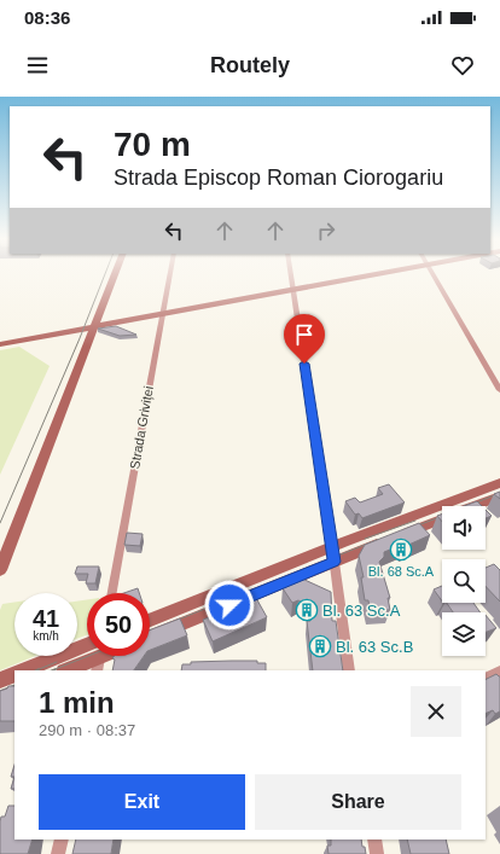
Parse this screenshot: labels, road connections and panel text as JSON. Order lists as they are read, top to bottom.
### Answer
{
  "streets": {
    "street": ["Strada Griviței"]
  },
  "places": {
    "building": ["Bl. 68 Sc.A", "Bl. 63 Sc.A", "Bl. 63 Sc.B"]
  },
  "page": {
    "status": "08:36",
    "header": "Routely",
    "turn": ["70 m", "Strada Episcop Roman Ciorogariu"],
    "speed": "41 km/h",
    "limit": "50",
    "heading": ["1 min", "290 m · 08:37"],
    "buttons": ["Exit", "Share"]
  }
}
